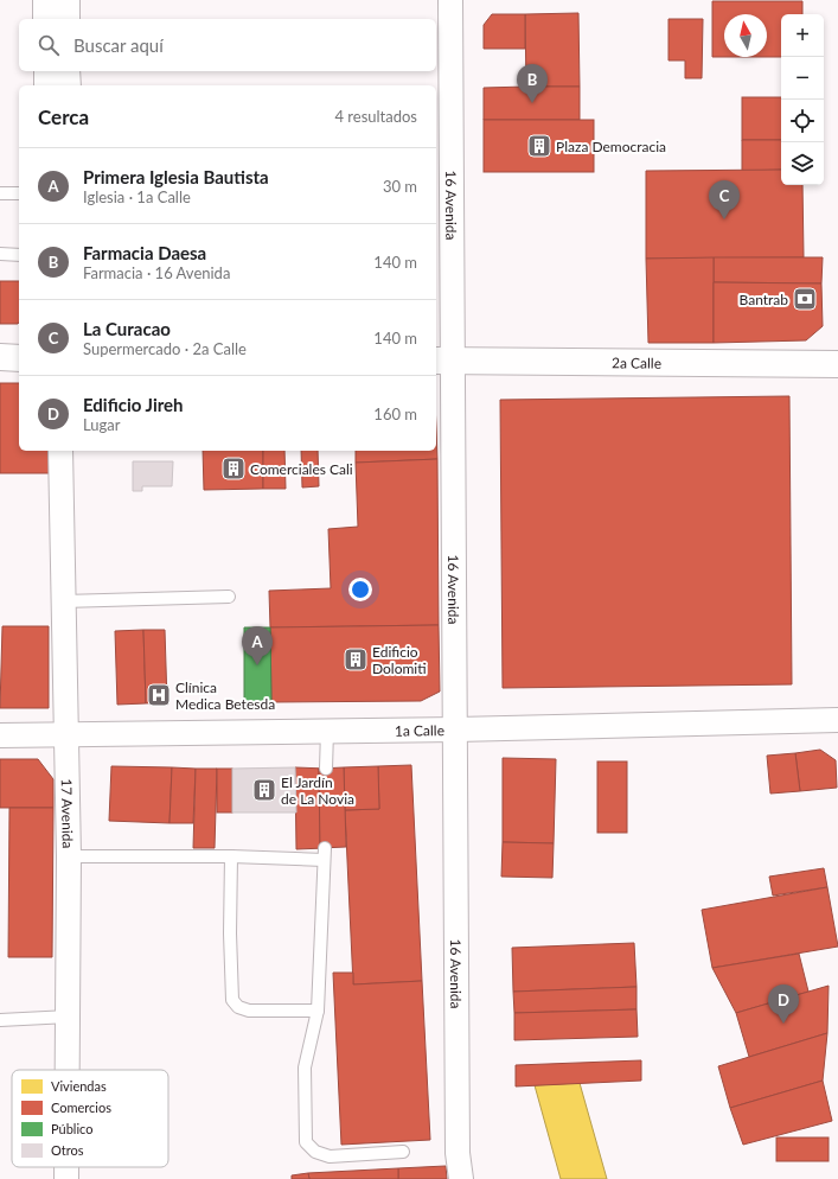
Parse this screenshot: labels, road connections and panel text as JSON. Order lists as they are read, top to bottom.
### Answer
{
  "streets": {
    "street": [
      "16 Avenida",
      "2a Calle",
      "1a Calle",
      "17 Avenida"
    ]
  },
  "crossings": [
    ["16 Avenida", "2a Calle"],
    ["16 Avenida", "1a Calle"],
    ["1a Calle", "17 Avenida"]
  ],
  "places": {
    "building": [
      "Plaza Democracia",
      "Comerciales Cali",
      "Edificio Dolomiti",
      "El Jardín de La Novia"
    ],
    "bank": ["Bantrab"],
    "hospital": ["Clínica Medica Betesda"]
  },
  "legend": [
    "Viviendas",
    "Comercios",
    "Público",
    "Otros"
  ],
  "north": "top",
  "page": {
    "map_buttons": ["+", "−"],
    "search": "Buscar aquí",
    "pins": [
      "B",
      "C",
      "A",
      "D"
    ],
    "heading": ["Cerca", "4 resultados"],
    "list": [
      {
        "mark": "A",
        "name": "Primera Iglesia Bautista",
        "note": "Iglesia · 1a Calle",
        "value": "30 m"
      },
      {
        "mark": "B",
        "name": "Farmacia Daesa",
        "note": "Farmacia · 16 Avenida",
        "value": "140 m"
      },
      {
        "mark": "C",
        "name": "La Curacao",
        "note": "Supermercado · 2a Calle",
        "value": "140 m"
      },
      {
        "mark": "D",
        "name": "Edificio Jireh",
        "note": "Lugar",
        "value": "160 m"
      }
    ]
  }
}
